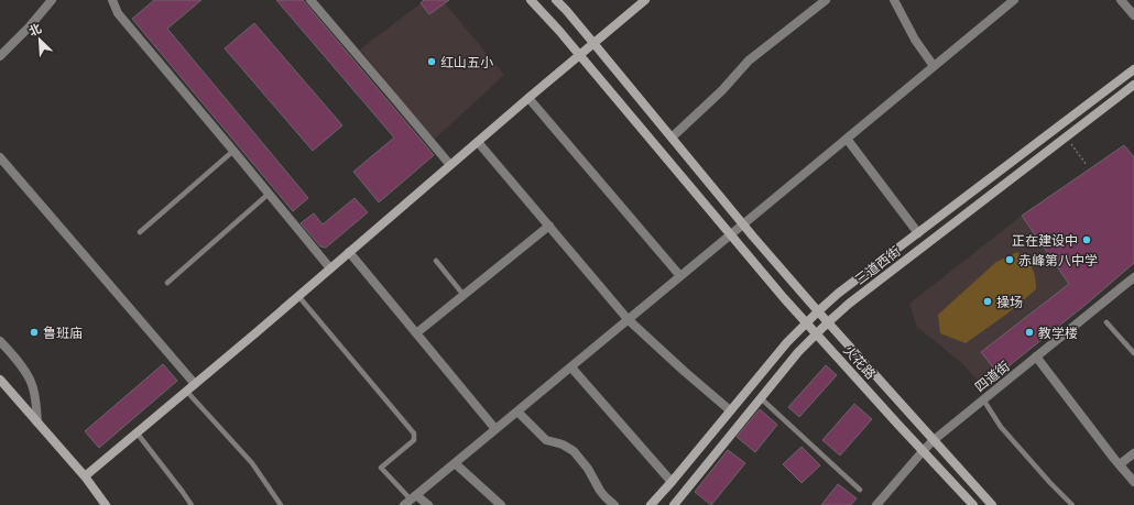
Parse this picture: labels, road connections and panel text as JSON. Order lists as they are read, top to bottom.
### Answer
{
  "streets": {
    "street": ["三道西街", "火花路", "四道街"]
  },
  "crossings": [
    ["三道西街", "火花路"],
    ["火花路", "四道街"]
  ],
  "places": [
    "红山五小",
    "正在建设中",
    "赤峰第八中学",
    "操场",
    "鲁班庙",
    "教学楼"
  ],
  "north": "top left"
}
